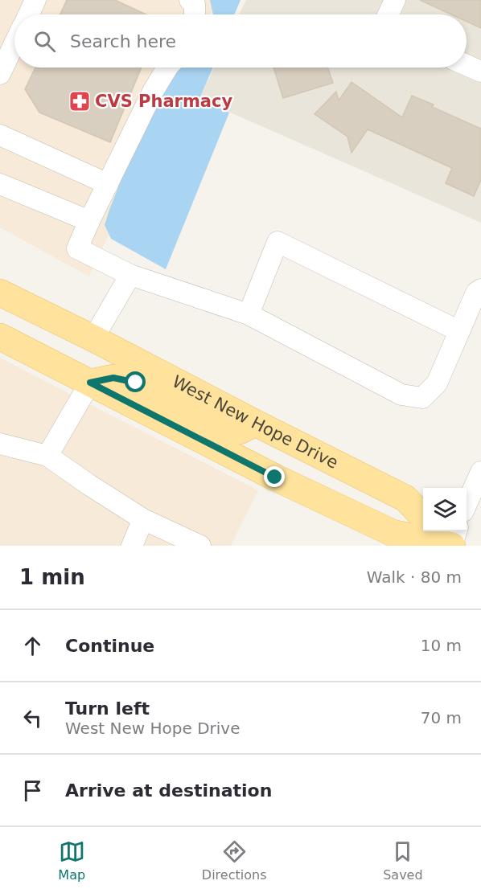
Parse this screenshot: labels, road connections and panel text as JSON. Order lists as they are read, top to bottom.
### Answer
{
  "streets": {
    "main road": ["West New Hope Drive"]
  },
  "places": {
    "pharmacy": ["CVS Pharmacy"]
  },
  "page": {
    "search": "Search here",
    "heading": ["1 min", "Walk · 80 m"],
    "list": [
      ["Continue", "10 m"],
      ["Turn left", "West New Hope Drive", "70 m"],
      "Arrive at destination"
    ],
    "nav": ["Map", "Directions", "Saved"]
  }
}
